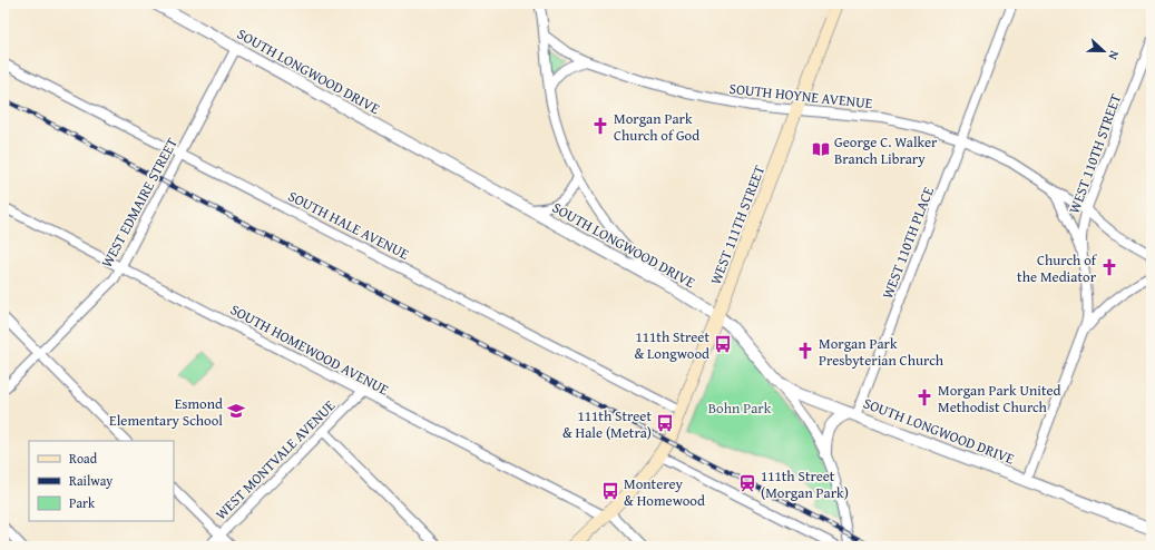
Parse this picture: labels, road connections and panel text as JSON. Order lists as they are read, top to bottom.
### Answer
{
  "streets": {
    "main road": ["WEST 111TH STREET"],
    "street": [
      "SOUTH LONGWOOD DRIVE",
      "SOUTH HOYNE AVENUE",
      "WEST 110TH STREET",
      "WEST EDMAIRE STREET",
      "SOUTH HALE AVENUE",
      "WEST 110TH PLACE",
      "SOUTH HOMEWOOD AVENUE",
      "WEST MONTVALE AVENUE"
    ]
  },
  "crossings": [
    ["SOUTH LONGWOOD DRIVE", "WEST 110TH STREET"],
    ["SOUTH LONGWOOD DRIVE", "WEST EDMAIRE STREET"],
    ["SOUTH LONGWOOD DRIVE", "WEST 111TH STREET"],
    ["SOUTH LONGWOOD DRIVE", "WEST 110TH PLACE"],
    ["SOUTH HOYNE AVENUE", "WEST 110TH STREET"],
    ["SOUTH HOYNE AVENUE", "WEST 111TH STREET"],
    ["SOUTH HOYNE AVENUE", "WEST 110TH PLACE"],
    ["WEST EDMAIRE STREET", "SOUTH HALE AVENUE"],
    ["WEST EDMAIRE STREET", "SOUTH HOMEWOOD AVENUE"],
    ["SOUTH HALE AVENUE", "WEST 111TH STREET"],
    ["WEST 111TH STREET", "SOUTH HOMEWOOD AVENUE"],
    ["SOUTH HOMEWOOD AVENUE", "WEST MONTVALE AVENUE"]
  ],
  "parks": ["Bohn Park"],
  "places": {
    "church": [
      "Morgan Park Church of God",
      "Church of the Mediator",
      "Morgan Park Presbyterian Church",
      "Morgan Park United Methodist Church"
    ],
    "library": ["George C. Walker Branch Library"],
    "bus stop": ["111th Street & Longwood", "111th Street & Hale (Metra)", "Monterey & Homewood"],
    "school or university": ["Esmond Elementary School"],
    "station": ["111th Street (Morgan Park)"]
  },
  "legend": ["Road", "Railway", "Park"],
  "north": "right"
}
